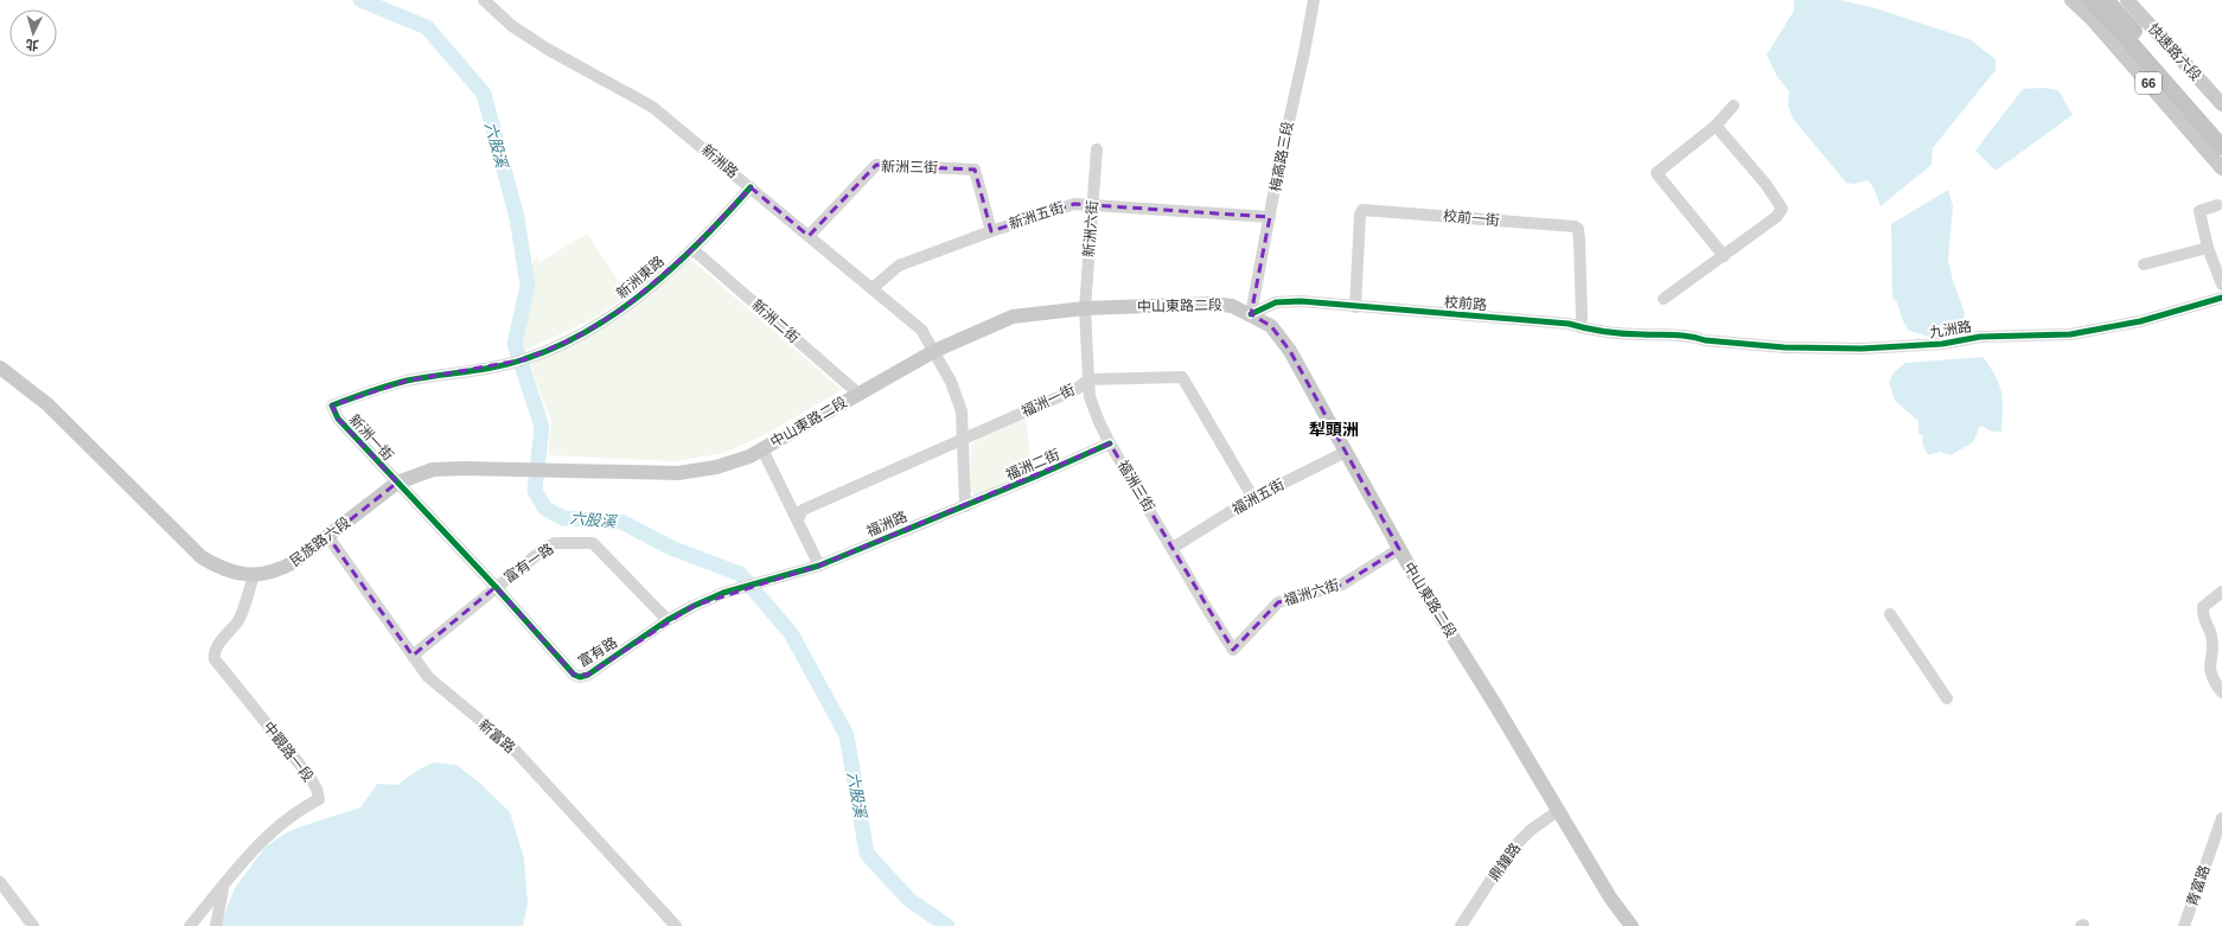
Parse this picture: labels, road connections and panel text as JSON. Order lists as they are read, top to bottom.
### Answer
{
  "streets": {
    "highway": ["66"],
    "main road": ["快速路六段", "中山東路二段", "民族路六段"],
    "street": [
      "梅高路三段",
      "新洲路",
      "新洲三街",
      "新洲五街",
      "校前一街",
      "新洲六街",
      "新洲東路",
      "校前路",
      "新洲二街",
      "九洲路",
      "福洲一街",
      "新洲一街",
      "福洲二街",
      "福洲三街",
      "福洲五街",
      "福洲路",
      "富有一路",
      "福洲六街",
      "富有路",
      "新富路",
      "中觀路一段",
      "鼎鐘路",
      "青富路"
    ]
  },
  "crossings": [
    ["梅高路三段", "新洲五街"],
    ["梅高路三段", "校前路"],
    ["梅高路三段", "中山東路二段"],
    ["新洲路", "新洲三街"],
    ["新洲路", "新洲五街"],
    ["新洲路", "新洲東路"],
    ["新洲路", "中山東路二段"],
    ["新洲三街", "新洲五街"],
    ["新洲五街", "新洲六街"],
    ["校前一街", "校前路"],
    ["新洲六街", "中山東路二段"],
    ["新洲六街", "福洲三街"],
    ["新洲東路", "新洲二街"],
    ["新洲東路", "新洲一街"],
    ["校前路", "中山東路二段"],
    ["校前路", "九洲路"],
    ["中山東路二段", "新洲二街"],
    ["中山東路二段", "福洲三街"],
    ["中山東路二段", "福洲五街"],
    ["中山東路二段", "民族路六段"],
    ["中山東路二段", "福洲六街"],
    ["中山東路二段", "鼎鐘路"],
    ["福洲一街", "福洲三街"],
    ["福洲一街", "福洲五街"],
    ["新洲一街", "民族路六段"],
    ["新洲一街", "富有路"],
    ["福洲二街", "福洲三街"],
    ["福洲二街", "福洲路"],
    ["福洲三街", "福洲五街"],
    ["福洲三街", "福洲六街"],
    ["福洲路", "富有路"],
    ["民族路六段", "富有路"],
    ["民族路六段", "新富路"],
    ["民族路六段", "中觀路一段"],
    ["富有一路", "富有路"],
    ["富有一路", "新富路"]
  ],
  "districts": ["犁頭洲"],
  "water": ["六股溪"],
  "north": "bottom"
}
